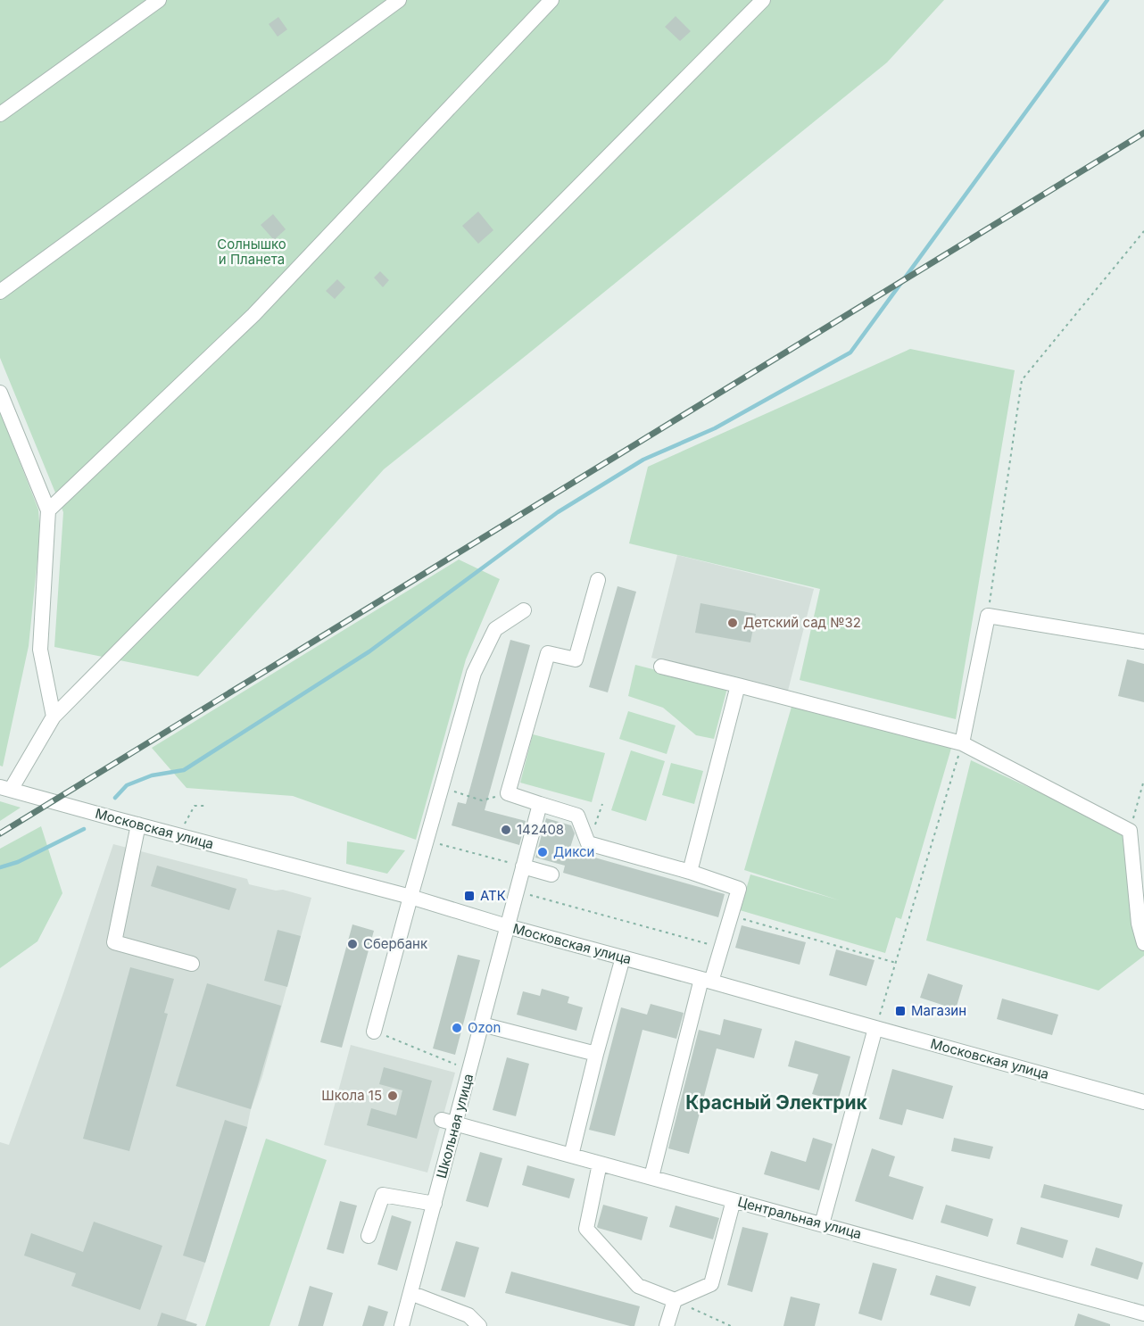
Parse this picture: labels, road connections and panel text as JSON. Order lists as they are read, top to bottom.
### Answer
{
  "streets": {
    "street": ["Московская улица", "Школьная улица", "Центральная улица"]
  },
  "crossings": [
    ["Московская улица", "Школьная улица"],
    ["Школьная улица", "Центральная улица"]
  ],
  "districts": ["Красный Электрик"],
  "parks": ["Солнышко и Планета"],
  "places": {
    "other": [
      "Детский сад №32",
      "142408",
      "Дикси",
      "Сбербанк",
      "Ozon",
      "Школа 15"
    ],
    "transit": ["АТК", "Магазин"]
  }
}
